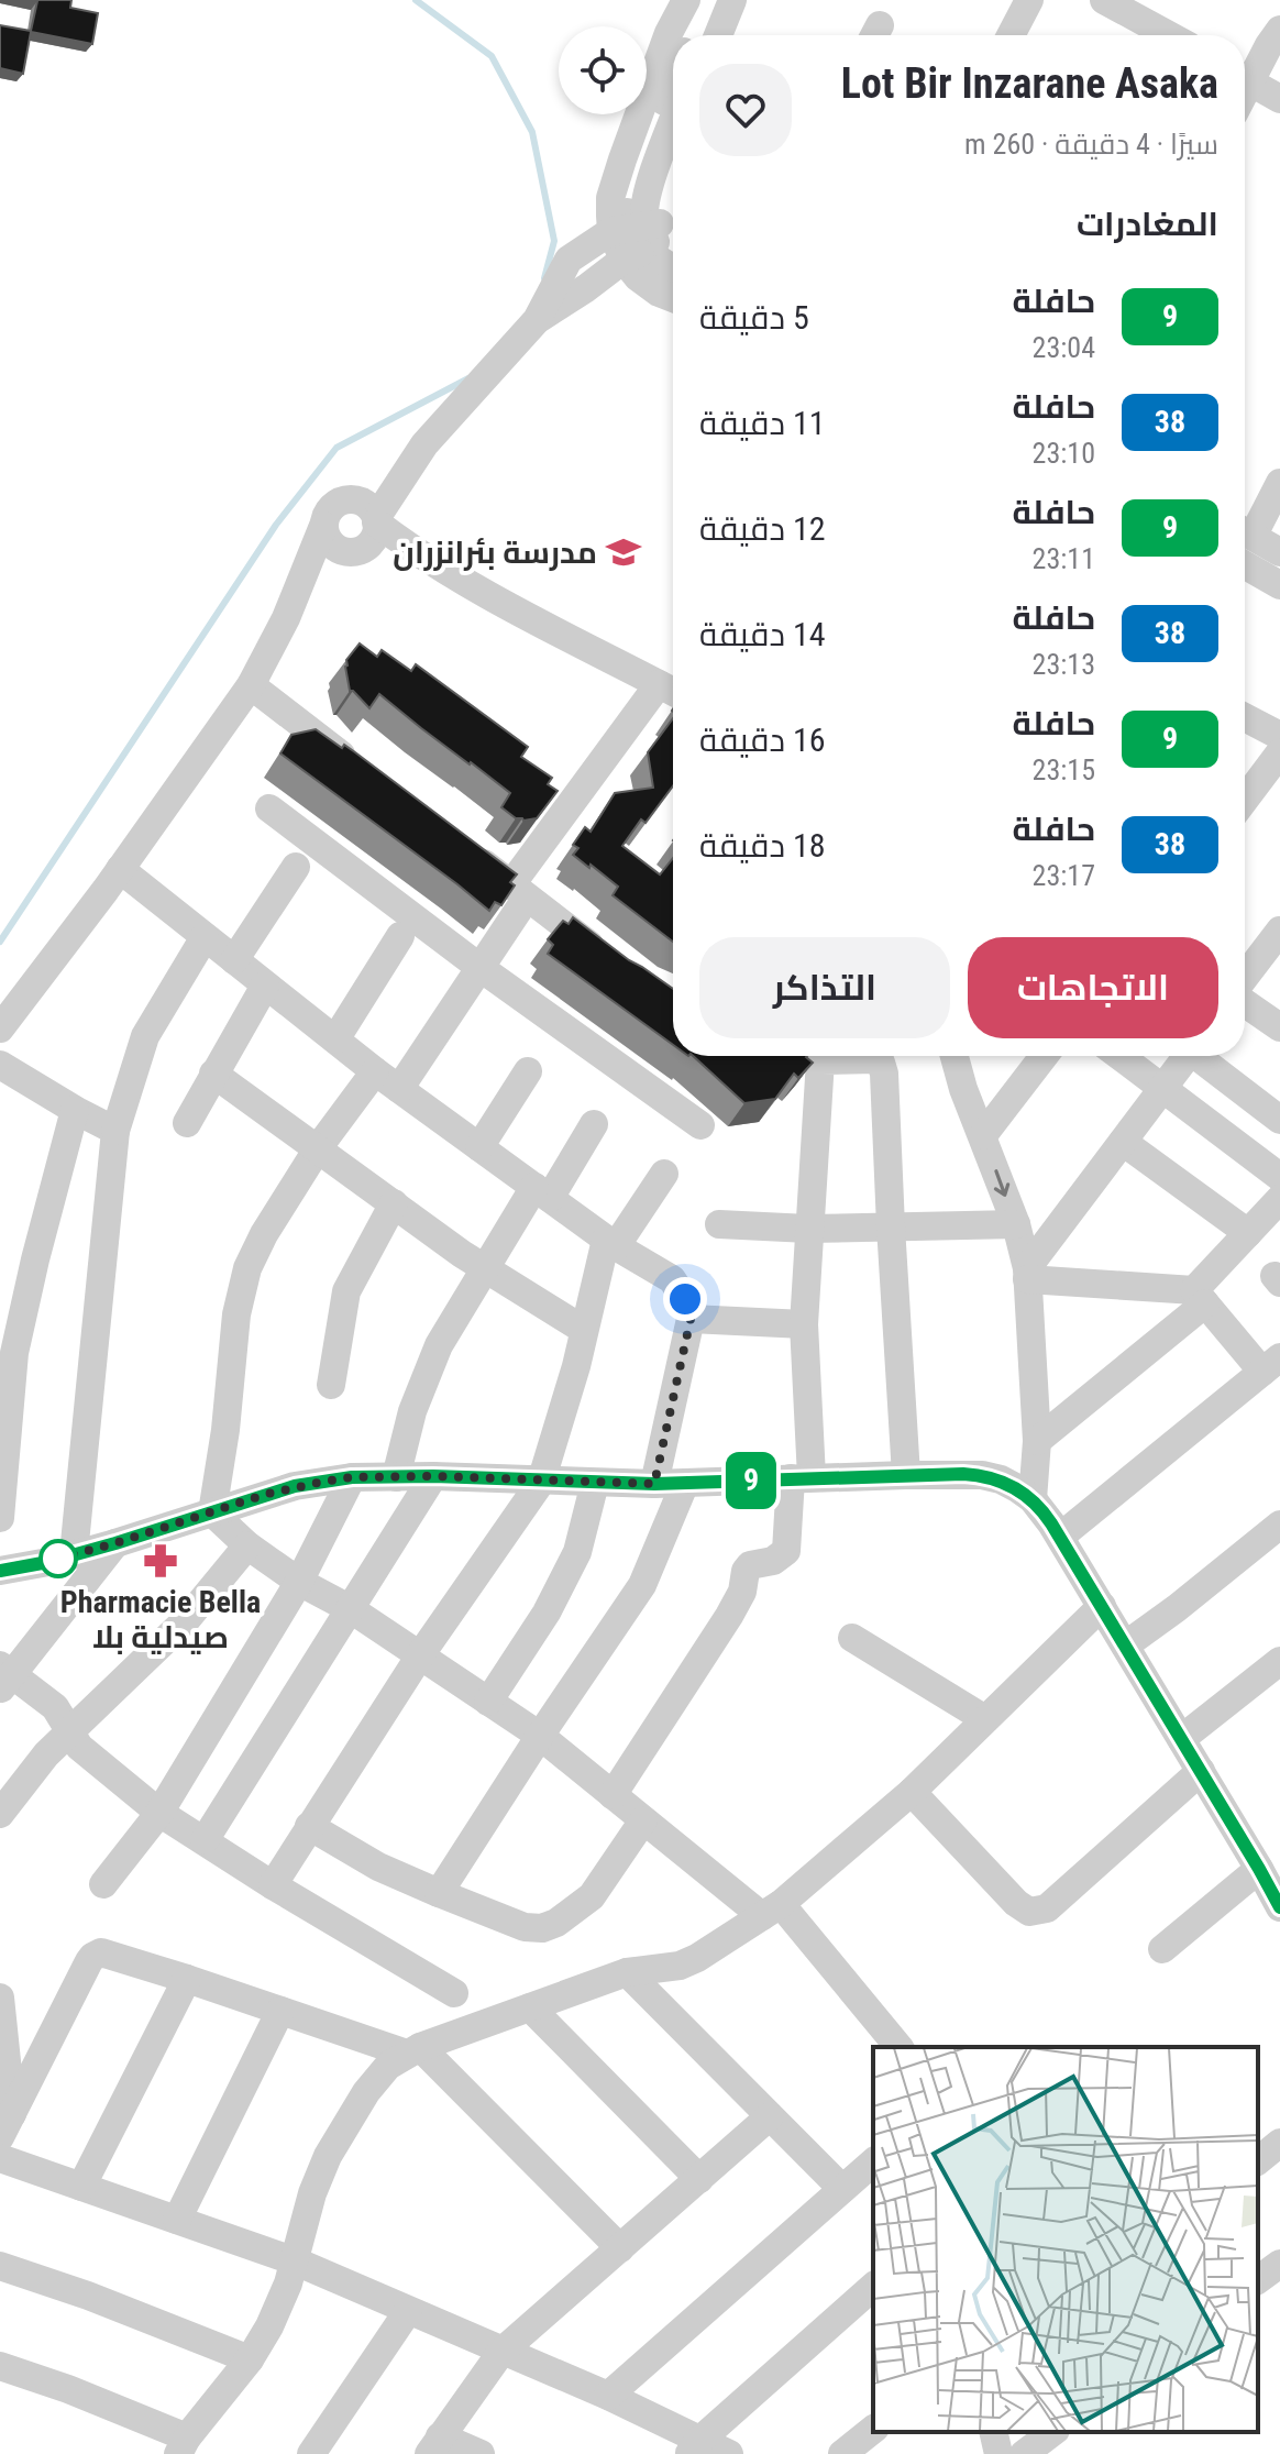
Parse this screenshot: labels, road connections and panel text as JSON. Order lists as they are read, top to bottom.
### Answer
{
  "places": {
    "school or university": ["مدرسة بئرانزران"],
    "pharmacy": ["Pharmacie Bella صيدلية بلا"]
  },
  "lines": ["bus line 9"],
  "page": {
    "on_map": "9",
    "heading": [
      ["Lot Bir Inzarane Asaka", "سيرًا · 4 دقيقة · 260 m"],
      "المغادرات"
    ],
    "list": [
      {
        "mark": "9",
        "name": "حافلة",
        "note": "23:04",
        "value": "5 دقيقة"
      },
      {
        "mark": "38",
        "name": "حافلة",
        "note": "23:10",
        "value": "11 دقيقة"
      },
      {
        "mark": "9",
        "name": "حافلة",
        "note": "23:11",
        "value": "12 دقيقة"
      },
      {
        "mark": "38",
        "name": "حافلة",
        "note": "23:13",
        "value": "14 دقيقة"
      },
      {
        "mark": "9",
        "name": "حافلة",
        "note": "23:15",
        "value": "16 دقيقة"
      },
      {
        "mark": "38",
        "name": "حافلة",
        "note": "23:17",
        "value": "18 دقيقة"
      }
    ],
    "buttons": ["الاتجاهات", "التذاكر"]
  }
}
